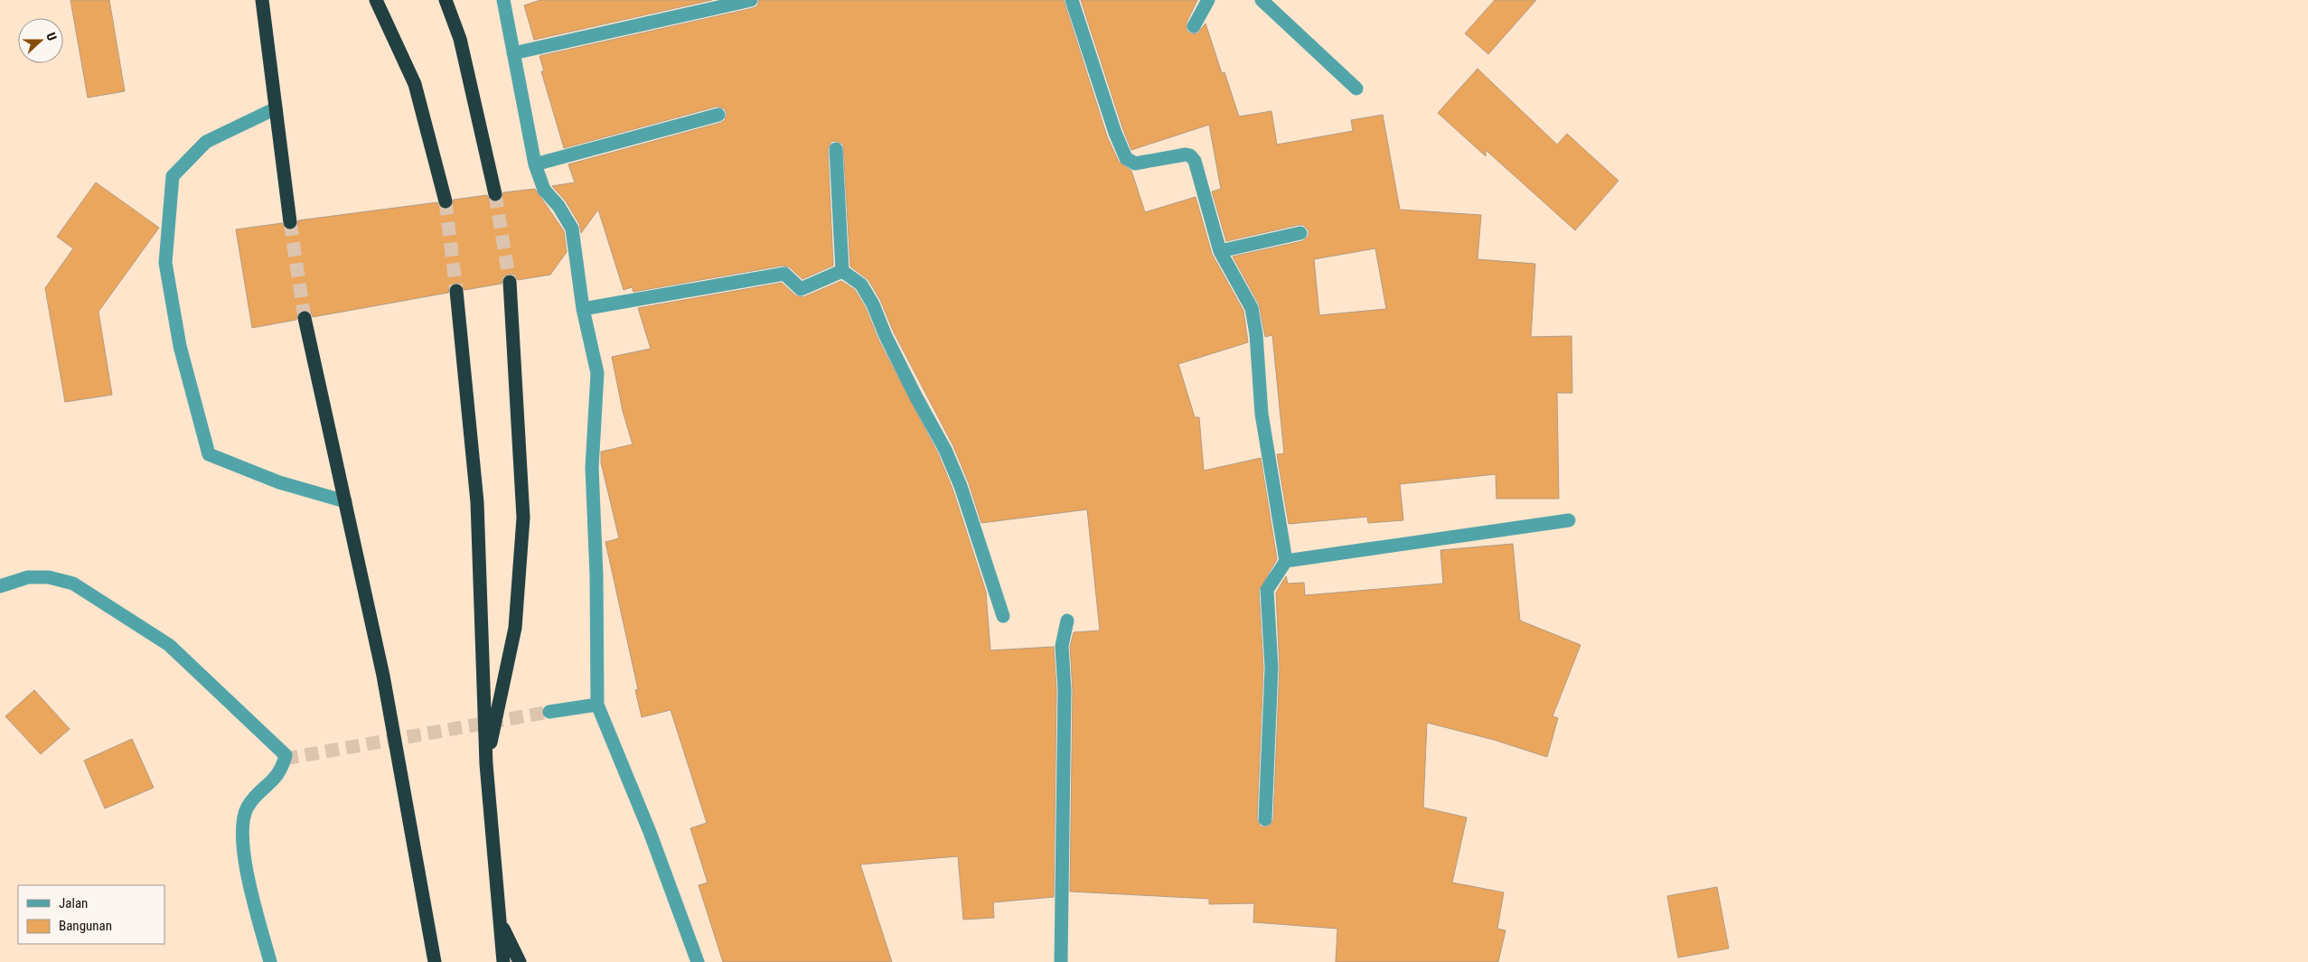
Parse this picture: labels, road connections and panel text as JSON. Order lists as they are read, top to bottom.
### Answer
{
  "legend": ["Jalan", "Bangunan"],
  "north": "right"
}
